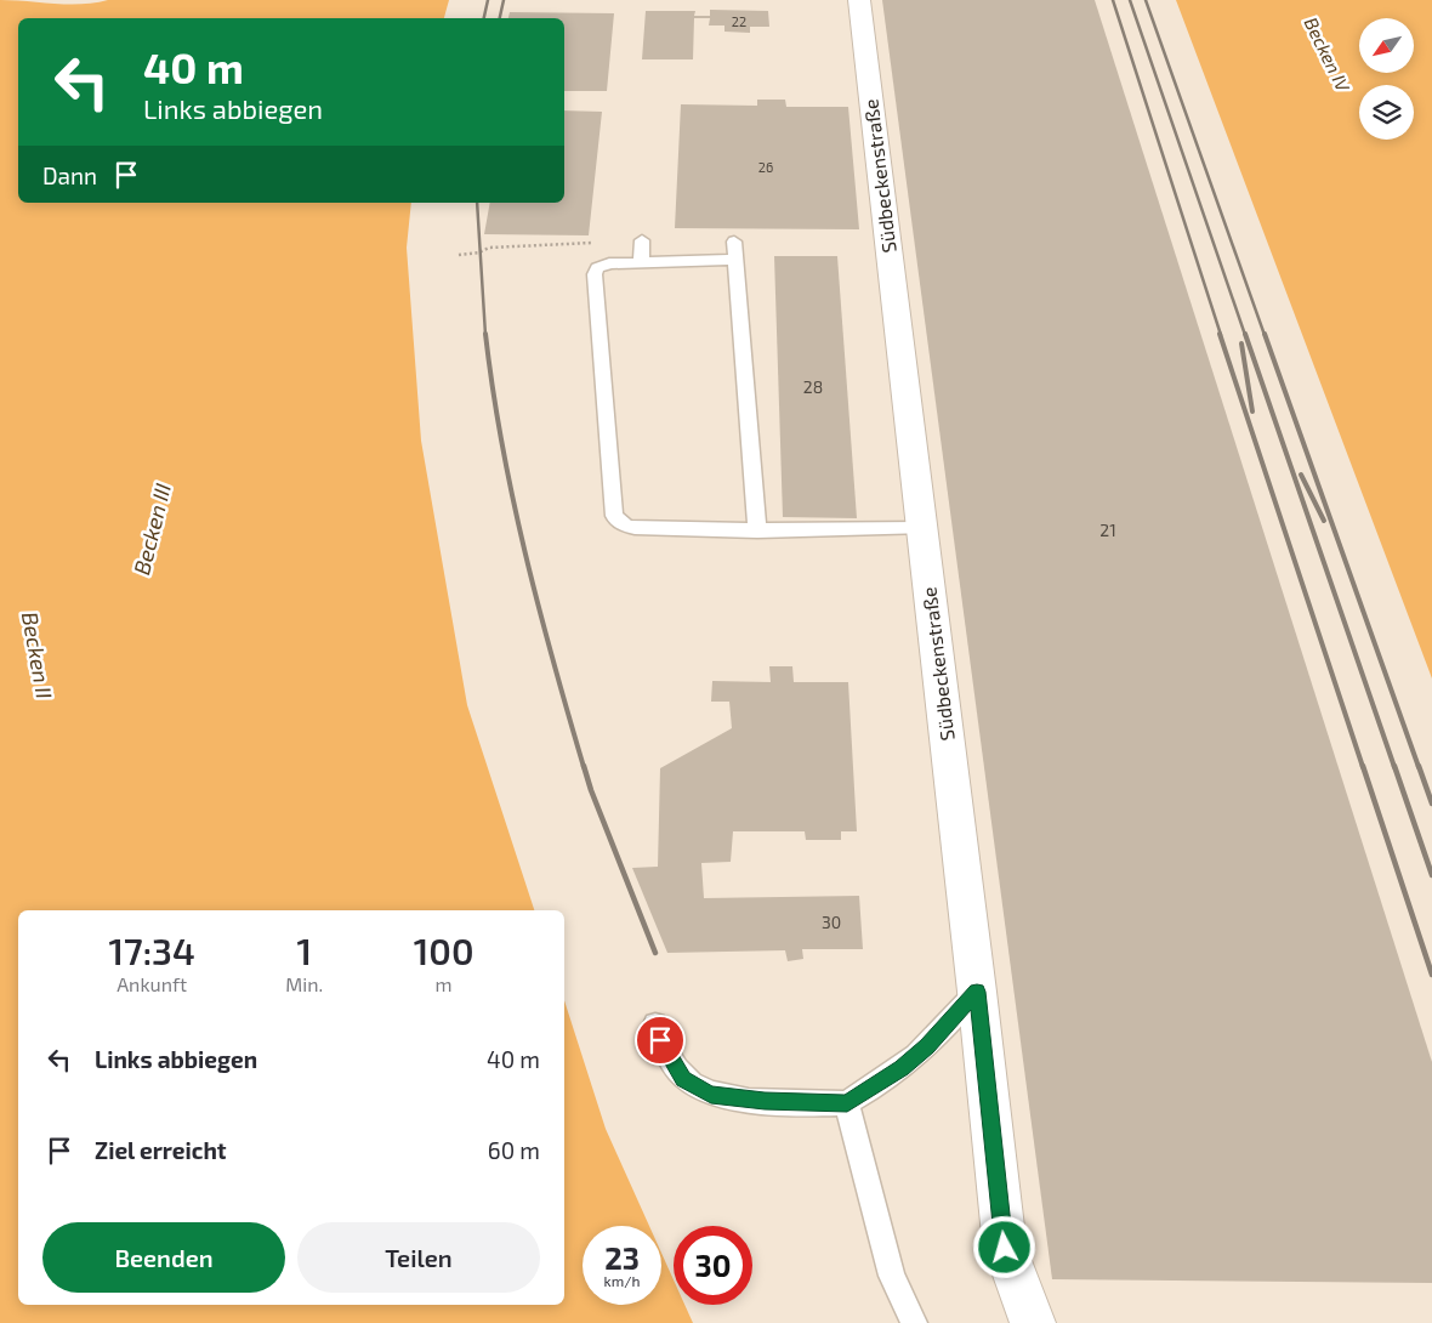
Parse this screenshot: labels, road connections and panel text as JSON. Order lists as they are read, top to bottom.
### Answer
{
  "streets": {
    "street": ["Südbeckenstraße"]
  },
  "water": ["Becken IV", "Becken III", "Becken II"],
  "house_numbers": [
    "22",
    "26",
    "28",
    "21",
    "30"
  ],
  "north": "bottom left",
  "page": {
    "turn": ["40 m", "Links abbiegen"],
    "then": "Dann",
    "eta": [
      "17:34",
      "Ankunft",
      "1",
      "Min.",
      "100",
      "m"
    ],
    "list": [
      {
        "name": "Links abbiegen",
        "value": "40 m"
      },
      {
        "name": "Ziel erreicht",
        "value": "60 m"
      }
    ],
    "buttons": ["Beenden", "Teilen"],
    "speed": "23 km/h",
    "limit": "30"
  }
}
